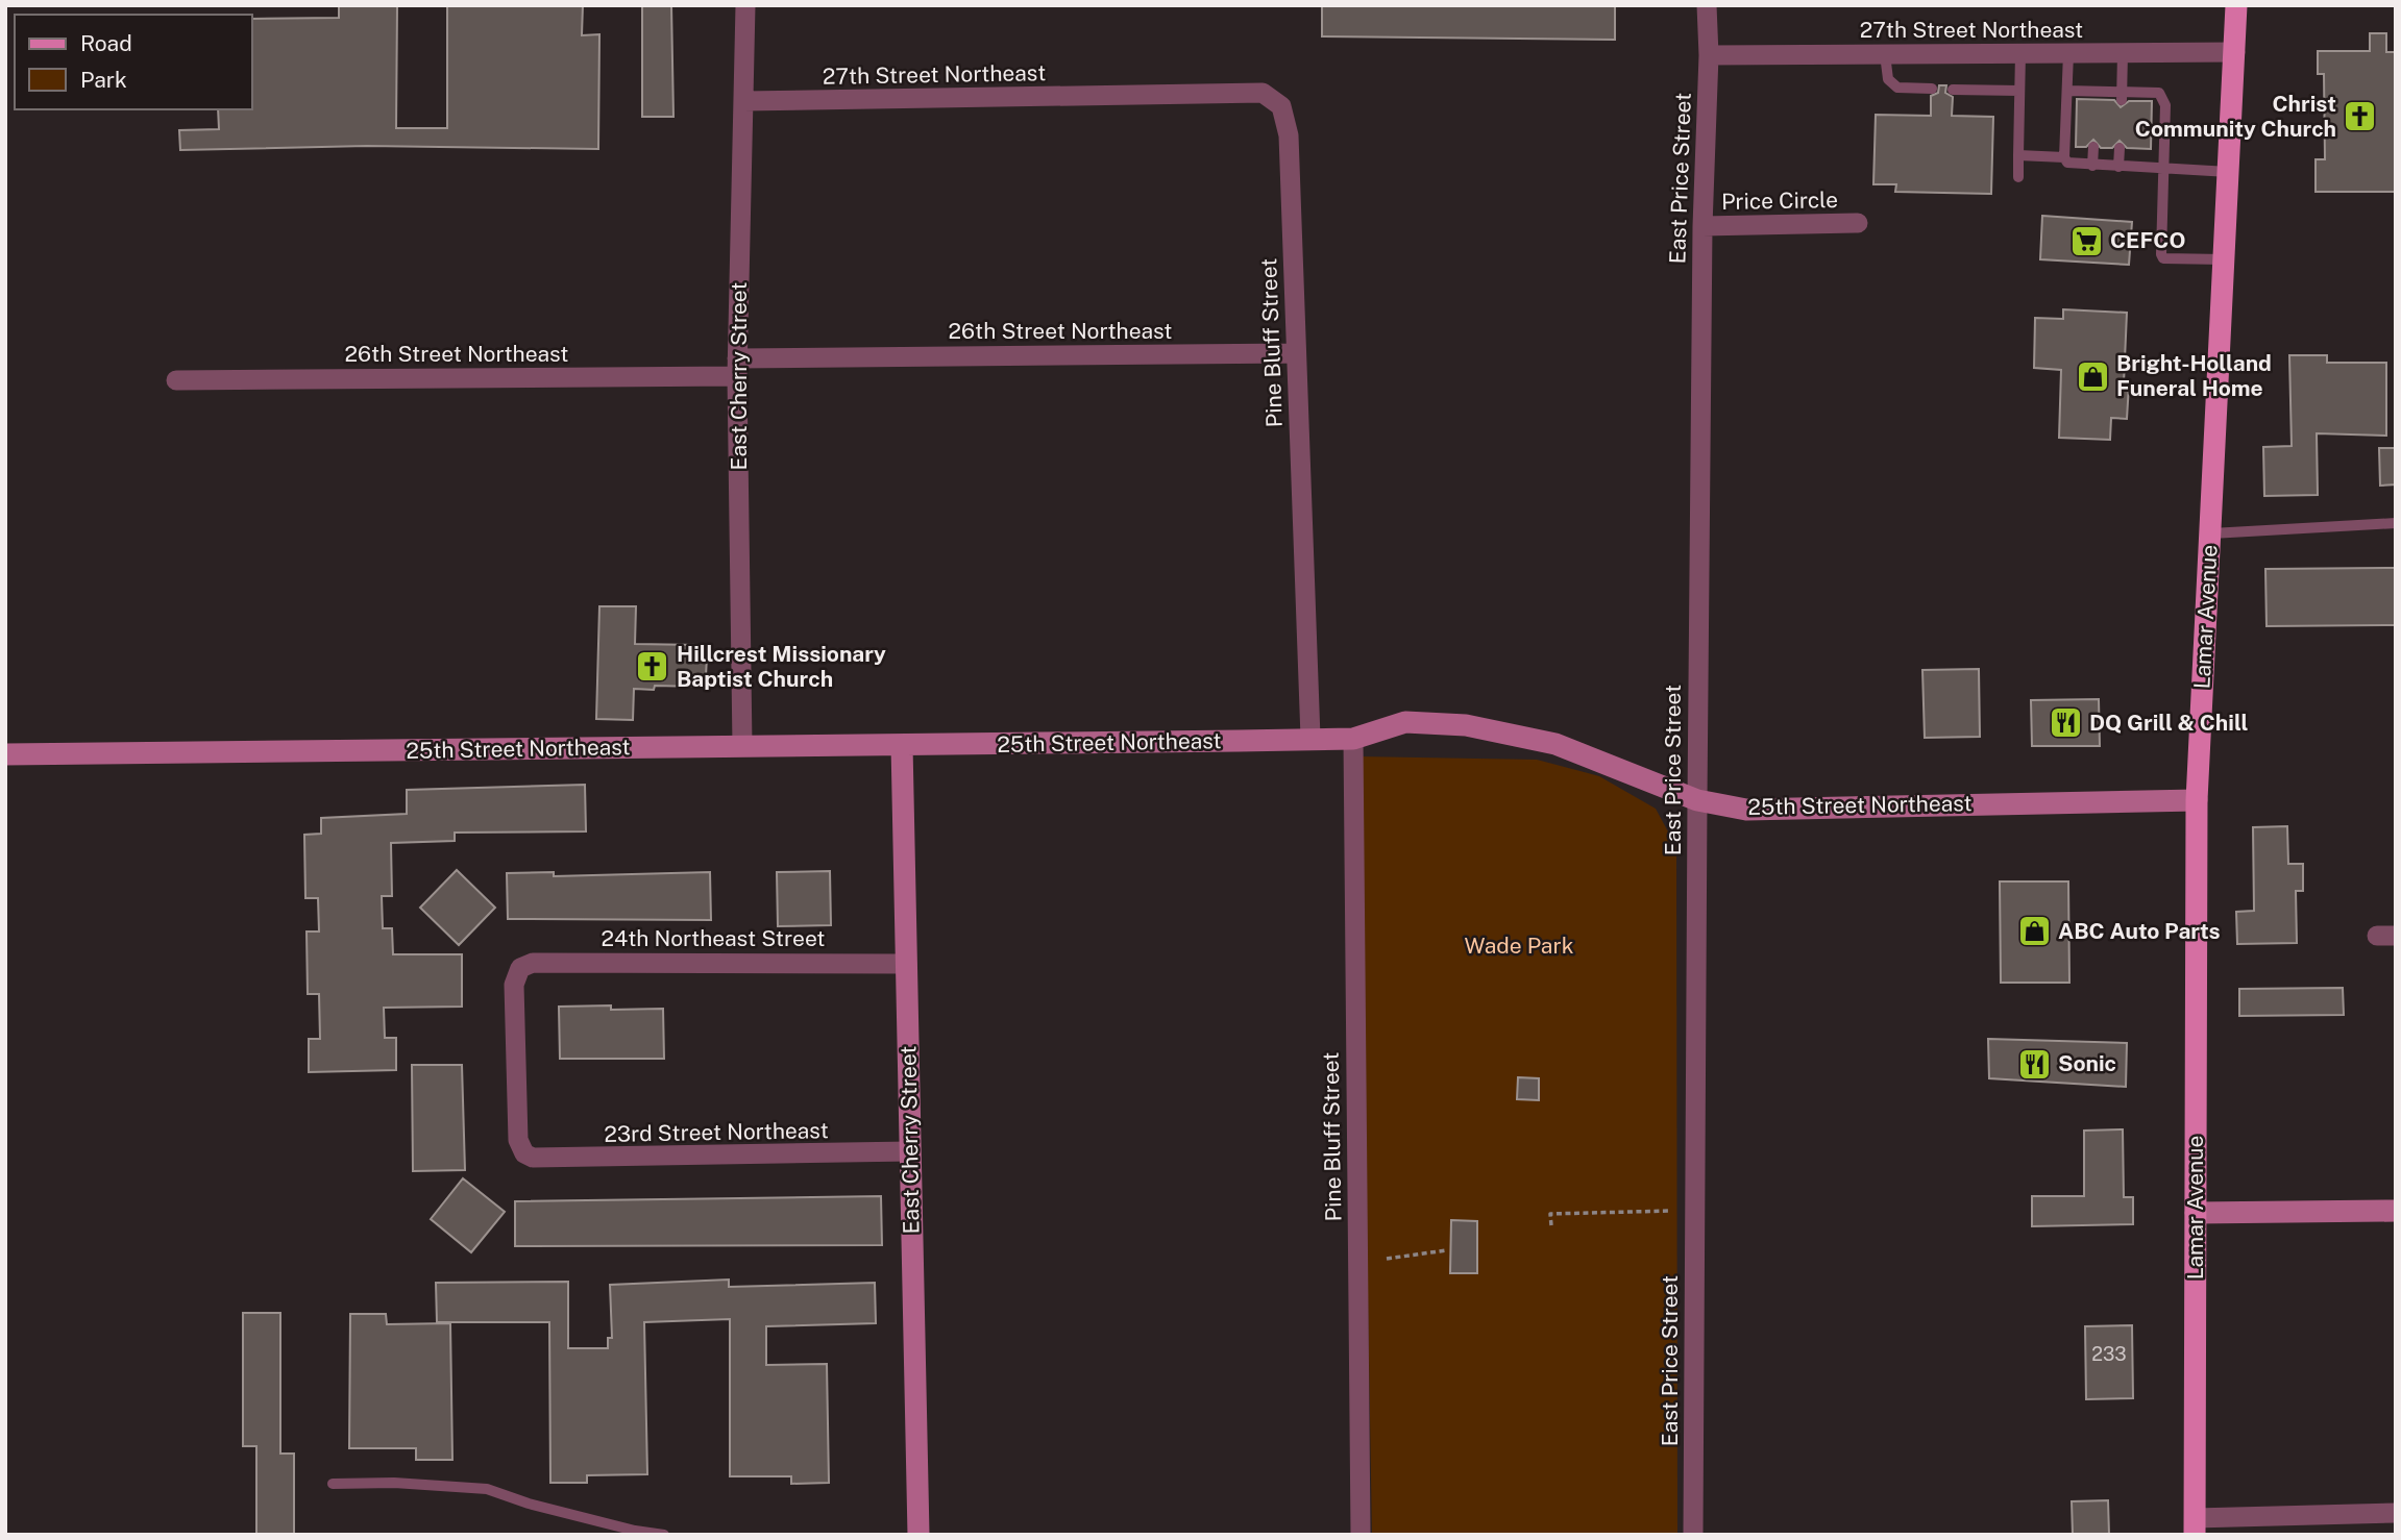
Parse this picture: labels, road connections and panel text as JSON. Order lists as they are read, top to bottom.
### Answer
{
  "streets": {
    "main road": ["Lamar Avenue"],
    "street": [
      "27th Street Northeast",
      "East Price Street",
      "Price Circle",
      "26th Street Northeast",
      "Pine Bluff Street",
      "East Cherry Street",
      "25th Street Northeast",
      "24th Northeast Street",
      "23rd Street Northeast"
    ]
  },
  "crossings": [
    ["27th Street Northeast", "East Price Street"],
    ["27th Street Northeast", "Pine Bluff Street"],
    ["27th Street Northeast", "East Cherry Street"],
    ["27th Street Northeast", "Lamar Avenue"],
    ["East Price Street", "Price Circle"],
    ["East Price Street", "25th Street Northeast"],
    ["26th Street Northeast", "Pine Bluff Street"],
    ["26th Street Northeast", "East Cherry Street"],
    ["Pine Bluff Street", "25th Street Northeast"],
    ["East Cherry Street", "25th Street Northeast"],
    ["East Cherry Street", "24th Northeast Street"],
    ["East Cherry Street", "23rd Street Northeast"],
    ["Lamar Avenue", "25th Street Northeast"],
    ["24th Northeast Street", "23rd Street Northeast"]
  ],
  "parks": ["Wade Park"],
  "places": {
    "church": ["Christ Community Church", "Hillcrest Missionary Baptist Church"],
    "supermarket": ["CEFCO"],
    "shop": ["Bright-Holland Funeral Home", "ABC Auto Parts"],
    "restaurant": ["DQ Grill & Chill", "Sonic"]
  },
  "house_numbers": ["233"],
  "legend": ["Road", "Park"]
}
